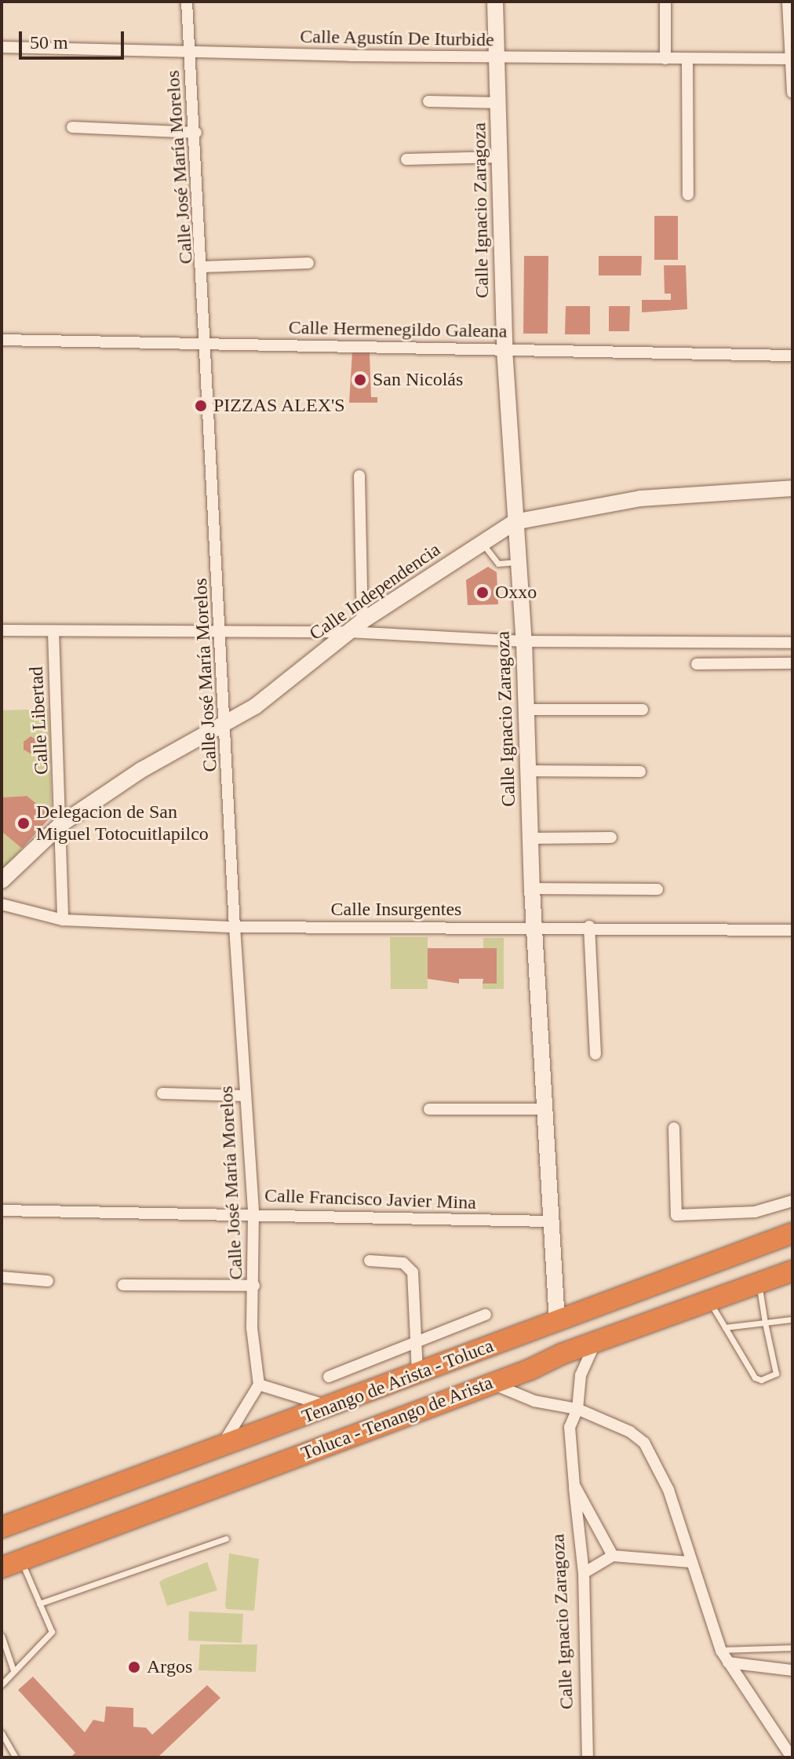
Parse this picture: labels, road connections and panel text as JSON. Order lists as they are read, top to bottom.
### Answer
{
  "streets": {
    "highway": ["Tenango de Arista - Toluca", "Toluca - Tenango de Arista"],
    "street": [
      "Calle Agustín De Iturbide",
      "Calle José María Morelos",
      "Calle Ignacio Zaragoza",
      "Calle Hermenegildo Galeana",
      "Calle Independencia",
      "Calle Libertad",
      "Calle Insurgentes",
      "Calle Francisco Javier Mina"
    ]
  },
  "crossings": [
    ["Calle Agustín De Iturbide", "Calle José María Morelos"],
    ["Calle Agustín De Iturbide", "Calle Ignacio Zaragoza"],
    ["Calle José María Morelos", "Calle Hermenegildo Galeana"],
    ["Calle José María Morelos", "Calle Independencia"],
    ["Calle José María Morelos", "Calle Insurgentes"],
    ["Calle José María Morelos", "Calle Francisco Javier Mina"],
    ["Calle Ignacio Zaragoza", "Calle Hermenegildo Galeana"],
    ["Calle Ignacio Zaragoza", "Calle Independencia"],
    ["Calle Ignacio Zaragoza", "Calle Insurgentes"],
    ["Calle Ignacio Zaragoza", "Calle Francisco Javier Mina"],
    ["Calle Ignacio Zaragoza", "Tenango de Arista - Toluca"],
    ["Calle Ignacio Zaragoza", "Toluca - Tenango de Arista"],
    ["Calle Independencia", "Calle Libertad"],
    ["Calle Libertad", "Calle Insurgentes"]
  ],
  "places": [
    "San Nicolás",
    "PIZZAS ALEX'S",
    "Oxxo",
    "Delegacion de San Miguel Totocuitlapilco",
    "Argos"
  ],
  "scale_bar": "50 m"
}
